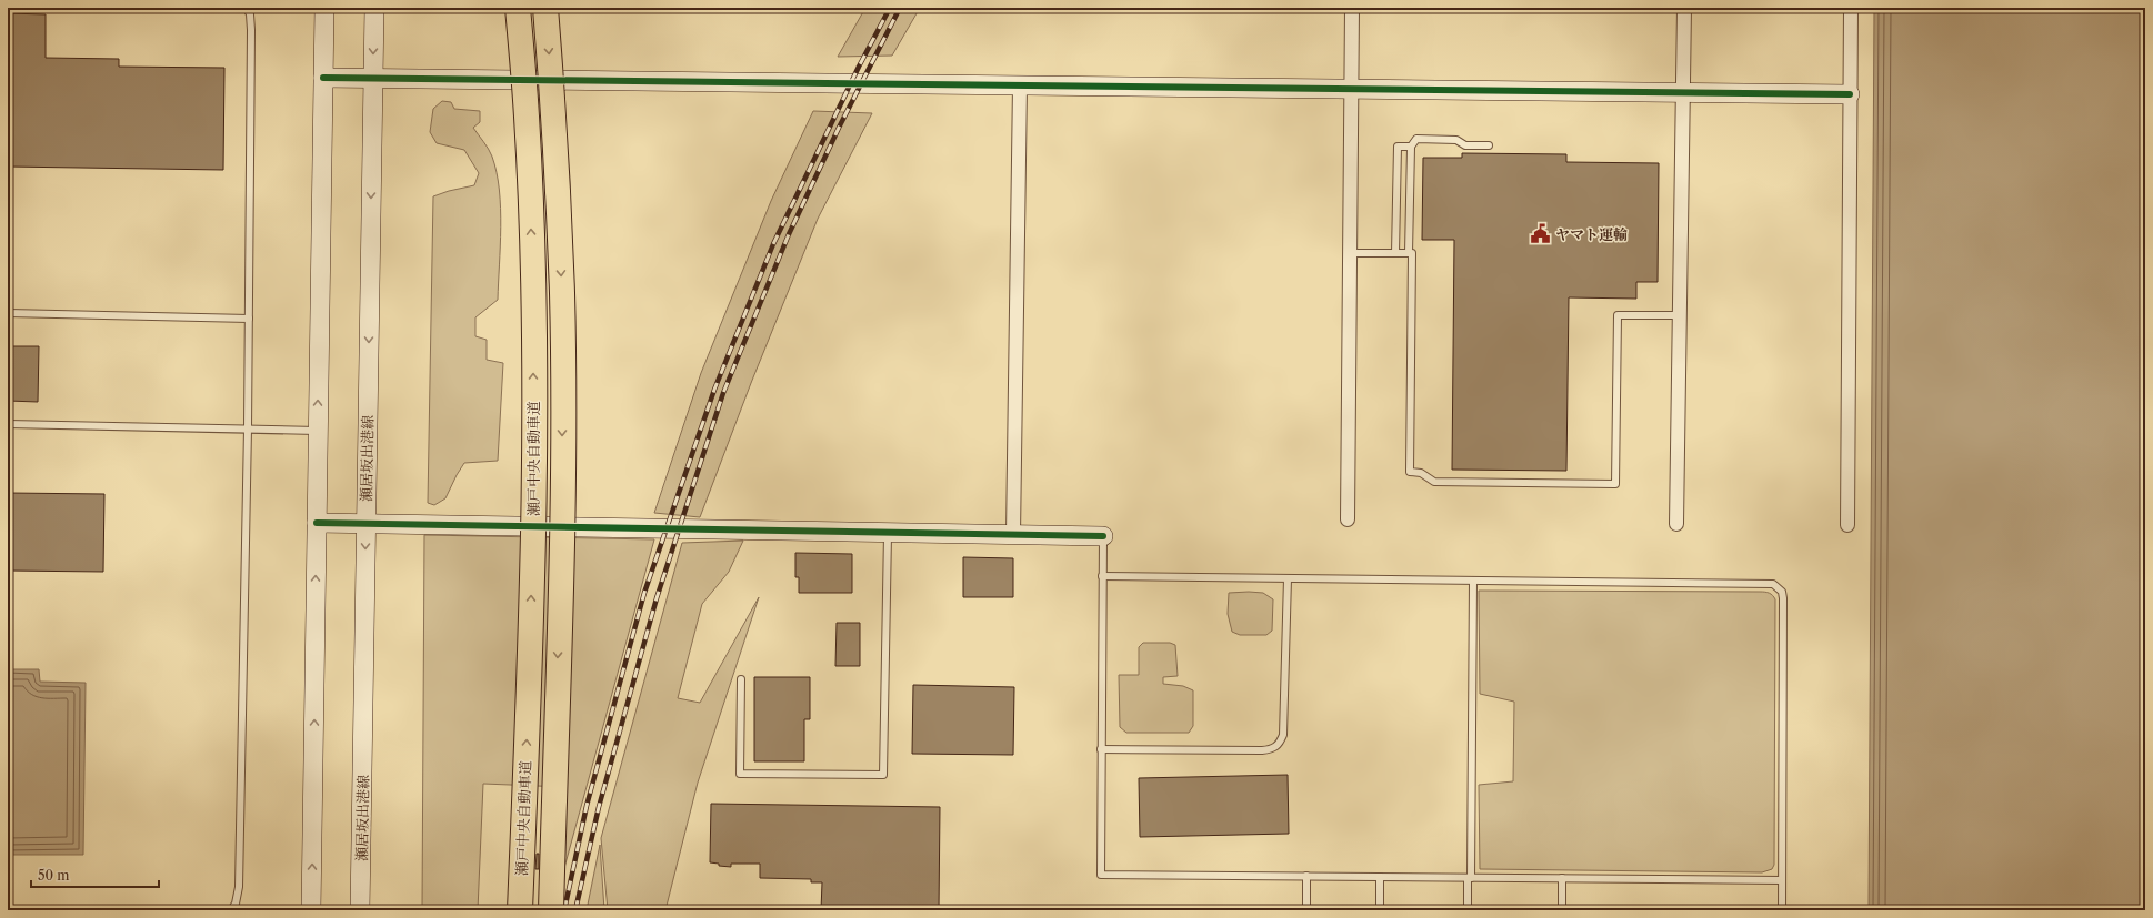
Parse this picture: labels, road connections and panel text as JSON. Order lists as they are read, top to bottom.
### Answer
{
  "streets": {
    "highway": ["瀬戸中央自動車道"],
    "street": ["瀬居坂出港線"]
  },
  "places": {
    "public building": ["ヤマト運輸"]
  },
  "scale_bar": "50 m"
}
